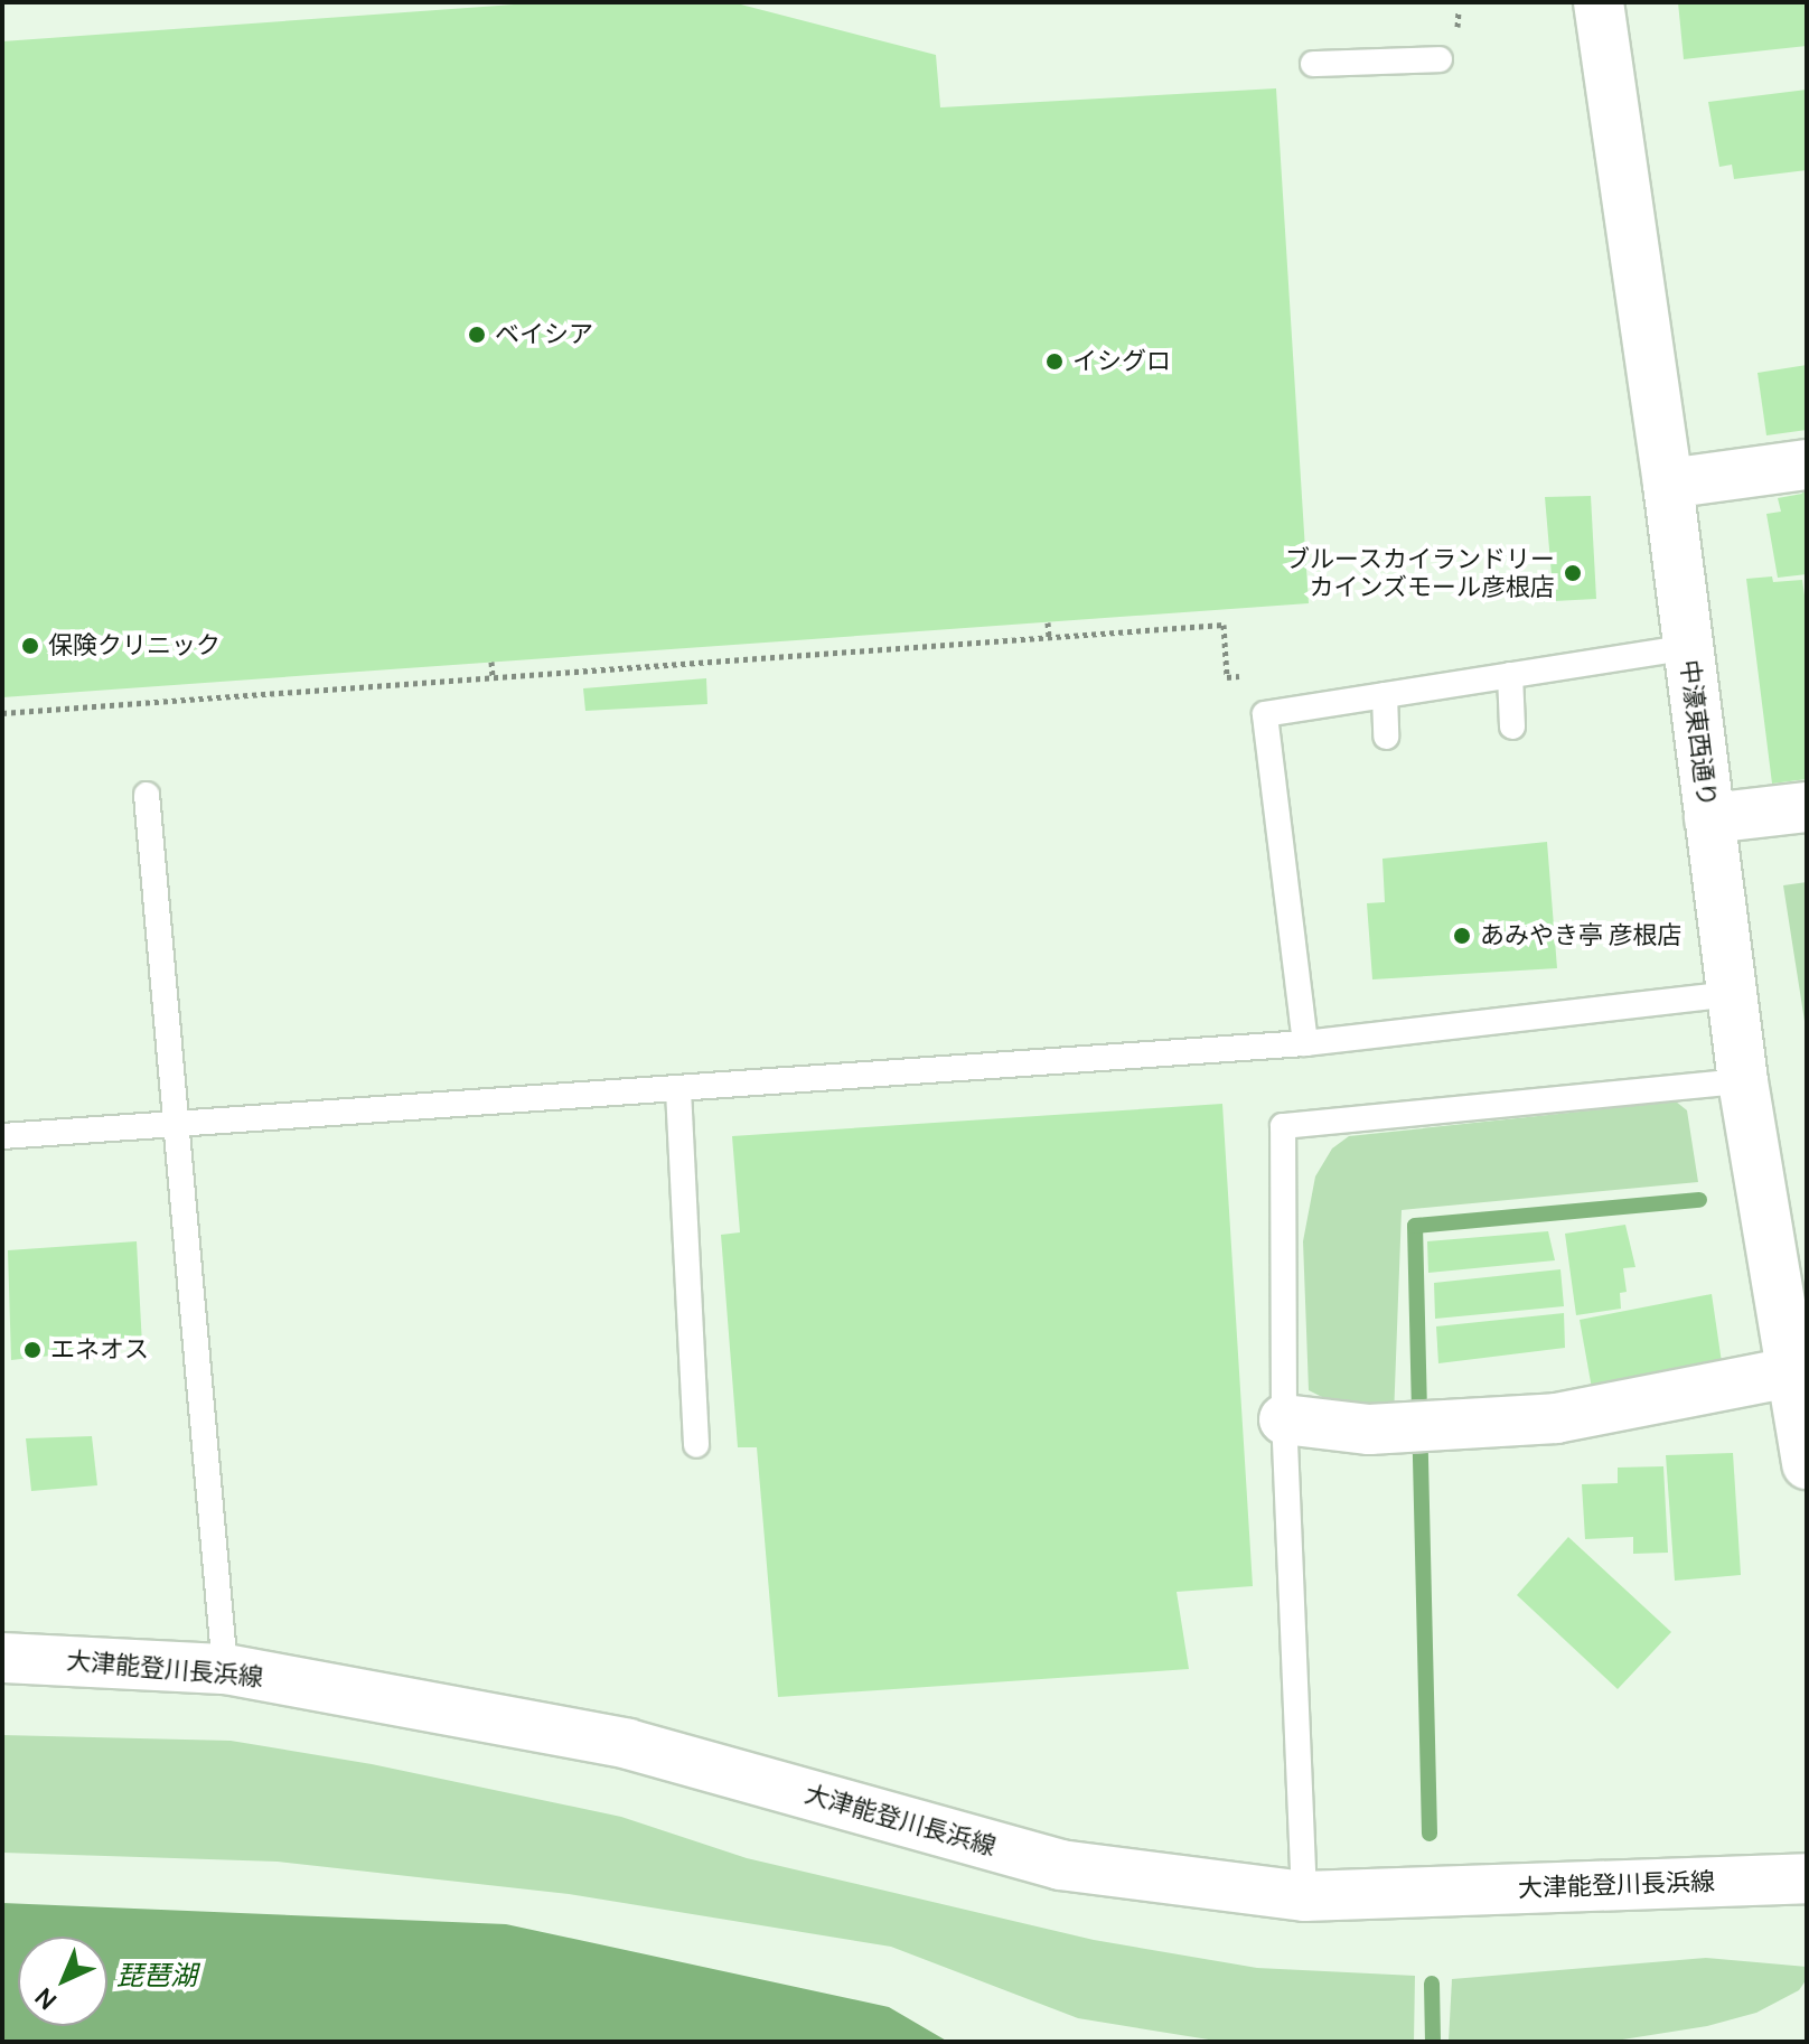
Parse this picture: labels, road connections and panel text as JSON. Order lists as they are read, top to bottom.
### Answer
{
  "streets": {
    "main road": ["中濠東西通り", "大津能登川長浜線"]
  },
  "water": ["琵琶湖"],
  "places": [
    "ベイシア",
    "イシグロ",
    "ブルースカイランドリー カインズモール彦根店",
    "保険クリニック",
    "あみやき亭 彦根店",
    "エネオス"
  ],
  "north": "bottom left"
}
